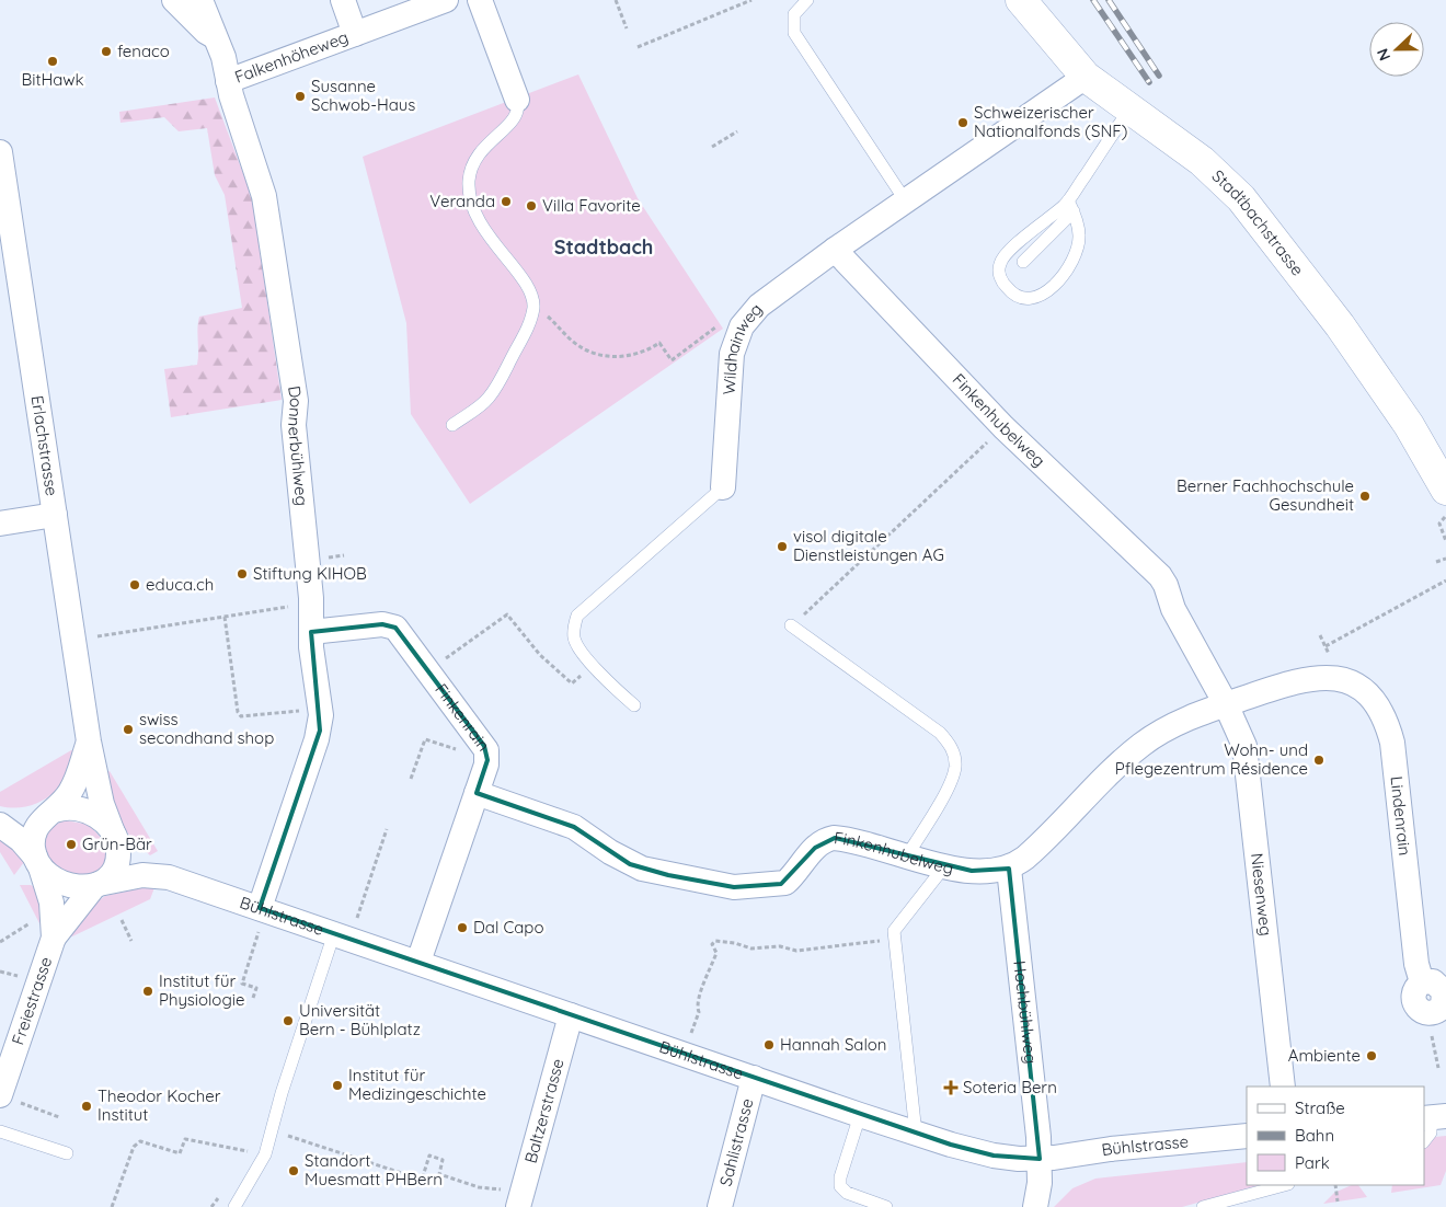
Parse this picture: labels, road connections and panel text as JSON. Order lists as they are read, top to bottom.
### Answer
{
  "streets": {
    "main road": ["Stadtbachstrasse"],
    "street": [
      "Falkenhöheweg",
      "Wildhainweg",
      "Finkenhubelweg",
      "Donnerbühlweg",
      "Erlachstrasse",
      "Finkenrain",
      "Lindenrain",
      "Niesenweg",
      "Bühlstrasse",
      "Freiestrasse",
      "Hochbühlweg",
      "Baltzerstrasse",
      "Sahlistrasse"
    ]
  },
  "crossings": [
    ["Falkenhöheweg", "Donnerbühlweg"],
    ["Stadtbachstrasse", "Wildhainweg"],
    ["Wildhainweg", "Finkenhubelweg"],
    ["Finkenhubelweg", "Finkenrain"],
    ["Finkenhubelweg", "Lindenrain"],
    ["Finkenhubelweg", "Niesenweg"],
    ["Finkenhubelweg", "Hochbühlweg"],
    ["Donnerbühlweg", "Finkenrain"],
    ["Donnerbühlweg", "Bühlstrasse"],
    ["Erlachstrasse", "Bühlstrasse"],
    ["Erlachstrasse", "Freiestrasse"],
    ["Finkenrain", "Bühlstrasse"],
    ["Bühlstrasse", "Freiestrasse"],
    ["Bühlstrasse", "Hochbühlweg"],
    ["Bühlstrasse", "Baltzerstrasse"],
    ["Bühlstrasse", "Sahlistrasse"]
  ],
  "districts": ["Stadtbach"],
  "places": {
    "other": [
      "fenaco",
      "BitHawk",
      "Susanne Schwob-Haus",
      "Schweizerischer Nationalfonds (SNF)",
      "Veranda",
      "Villa Favorite",
      "Berner Fachhochschule Gesundheit",
      "visol digitale Dienstleistungen AG",
      "Stiftung KIHOB",
      "educa.ch",
      "swiss secondhand shop",
      "Wohn- und Pflegezentrum Résidence",
      "Grün-Bär",
      "Dal Capo",
      "Institut für Physiologie",
      "Universität Bern - Bühlplatz",
      "Hannah Salon",
      "Ambiente",
      "Institut für Medizingeschichte",
      "Theodor Kocher Institut",
      "Standort Muesmatt PHBern"
    ],
    "health": ["Soteria Bern"]
  },
  "legend": ["Straße", "Bahn", "Park"],
  "north": "left"
}
